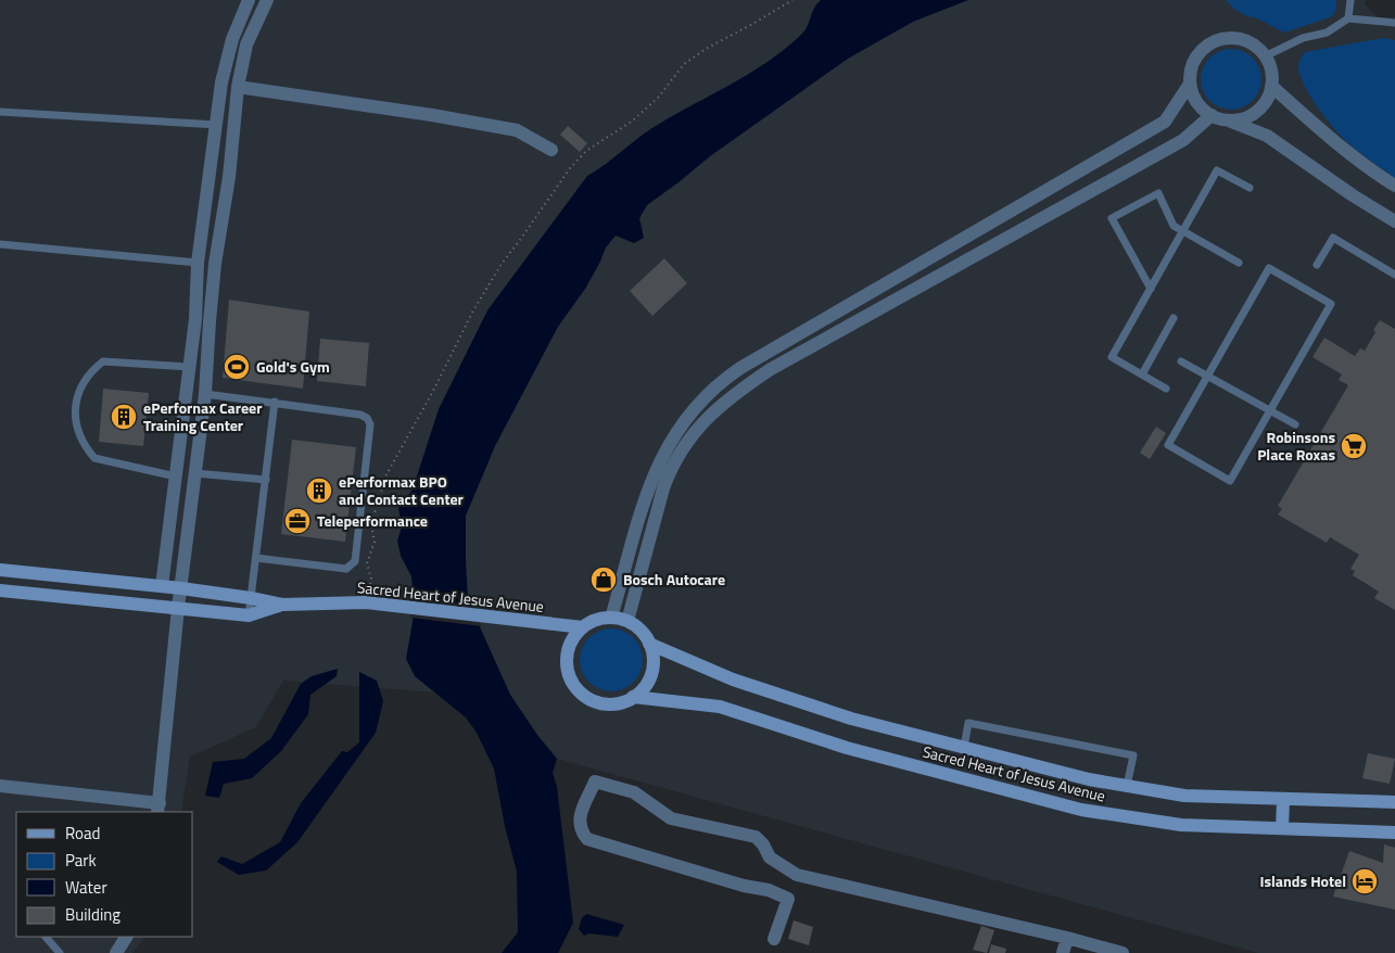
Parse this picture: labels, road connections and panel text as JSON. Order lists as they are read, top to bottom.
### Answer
{
  "streets": {
    "main road": ["Sacred Heart of Jesus Avenue"]
  },
  "places": {
    "sports": ["Gold's Gym"],
    "building": ["ePerfornax Career Training Center", "ePerformax BPO and Contact Center"],
    "supermarket": ["Robinsons Place Roxas"],
    "office": ["Teleperformance"],
    "shop": ["Bosch Autocare"],
    "hotel": ["Islands Hotel"]
  },
  "legend": [
    "Road",
    "Park",
    "Water",
    "Building"
  ]
}
